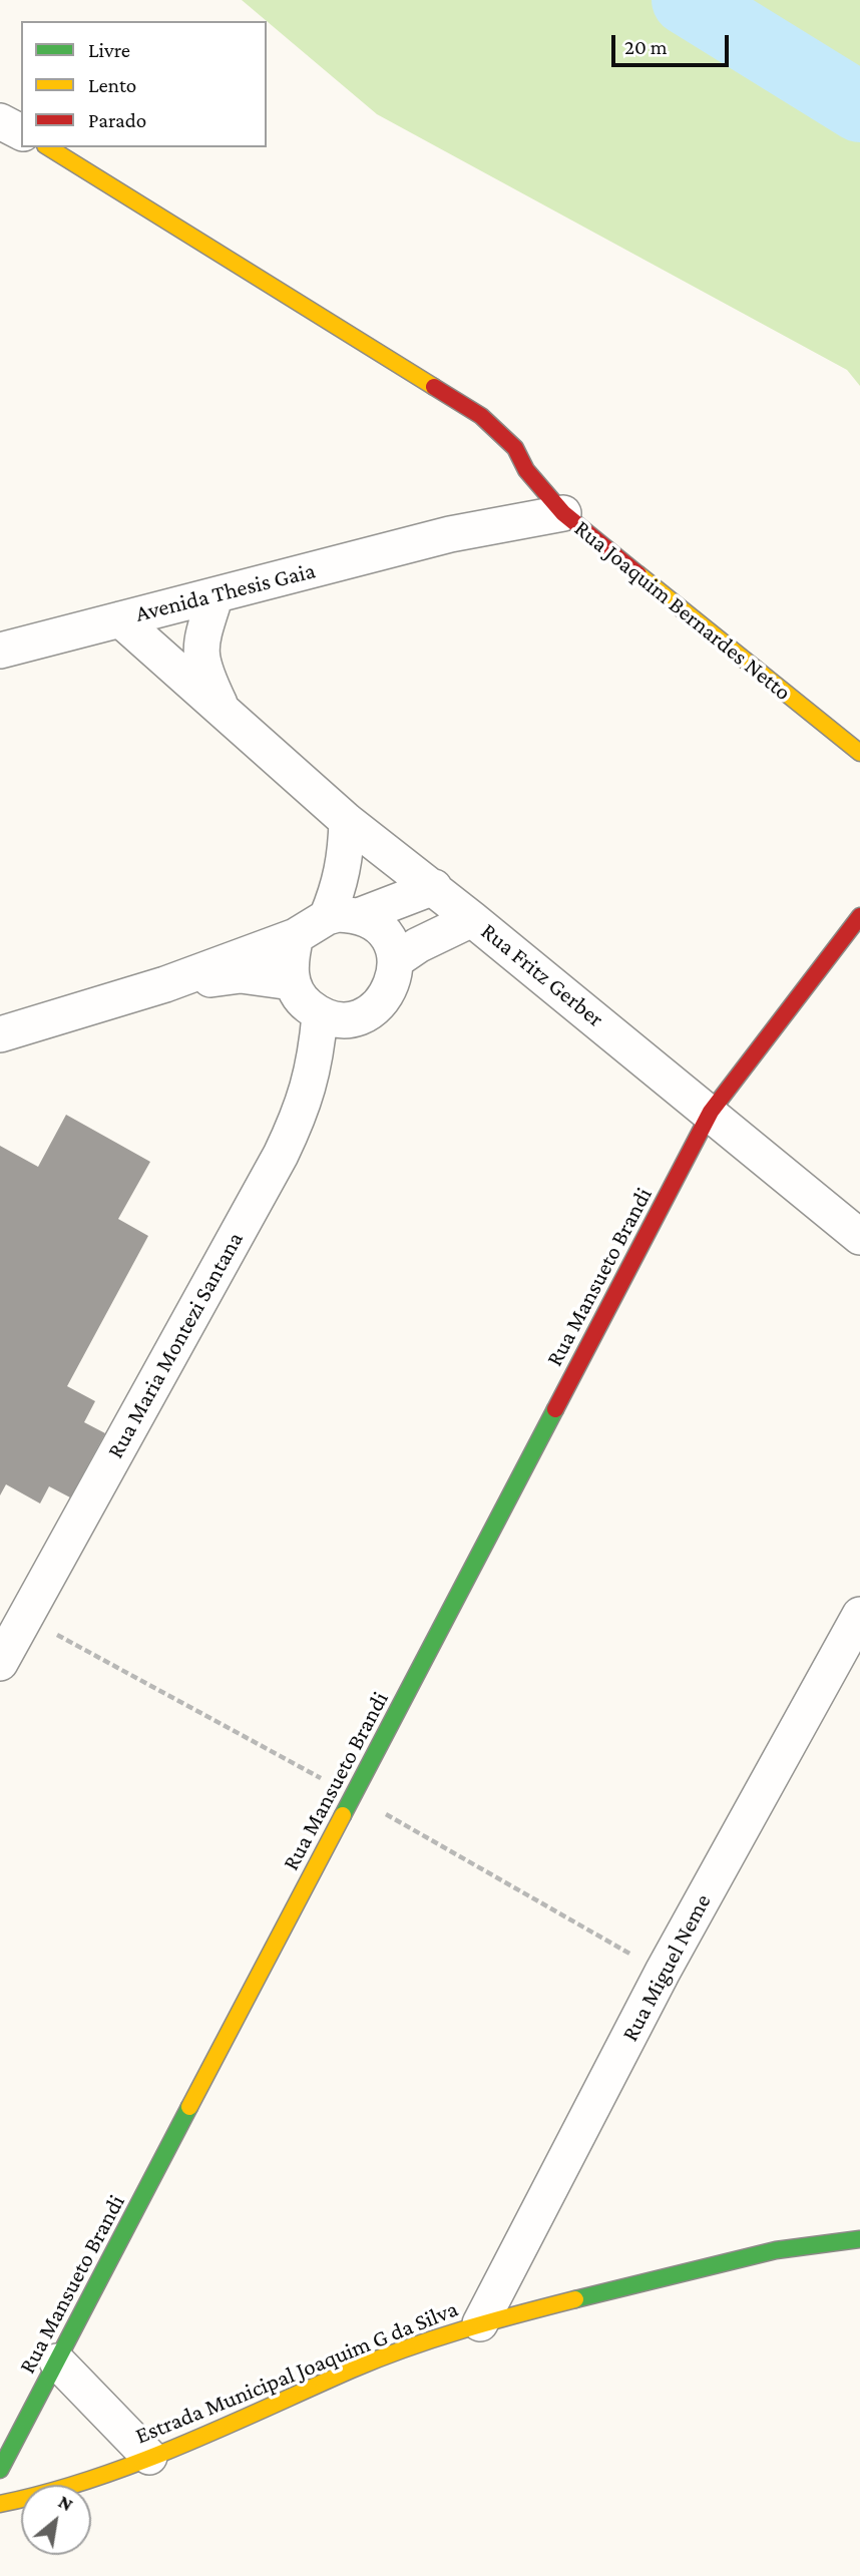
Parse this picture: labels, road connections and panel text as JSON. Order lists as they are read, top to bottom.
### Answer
{
  "streets": {
    "street": [
      "Avenida Thesis Gaia",
      "Rua Joaquim Bernardes Netto",
      "Rua Fritz Gerber",
      "Rua Mansueto Brandi",
      "Rua Maria Montezi Santana",
      "Rua Miguel Neme",
      "Estrada Municipal Joaquim G da Silva"
    ]
  },
  "crossings": [
    ["Avenida Thesis Gaia", "Rua Joaquim Bernardes Netto"],
    ["Avenida Thesis Gaia", "Rua Fritz Gerber"],
    ["Rua Fritz Gerber", "Rua Mansueto Brandi"],
    ["Rua Miguel Neme", "Estrada Municipal Joaquim G da Silva"]
  ],
  "legend": ["Livre", "Lento", "Parado"],
  "scale_bar": "20 m",
  "north": "top right"
}
